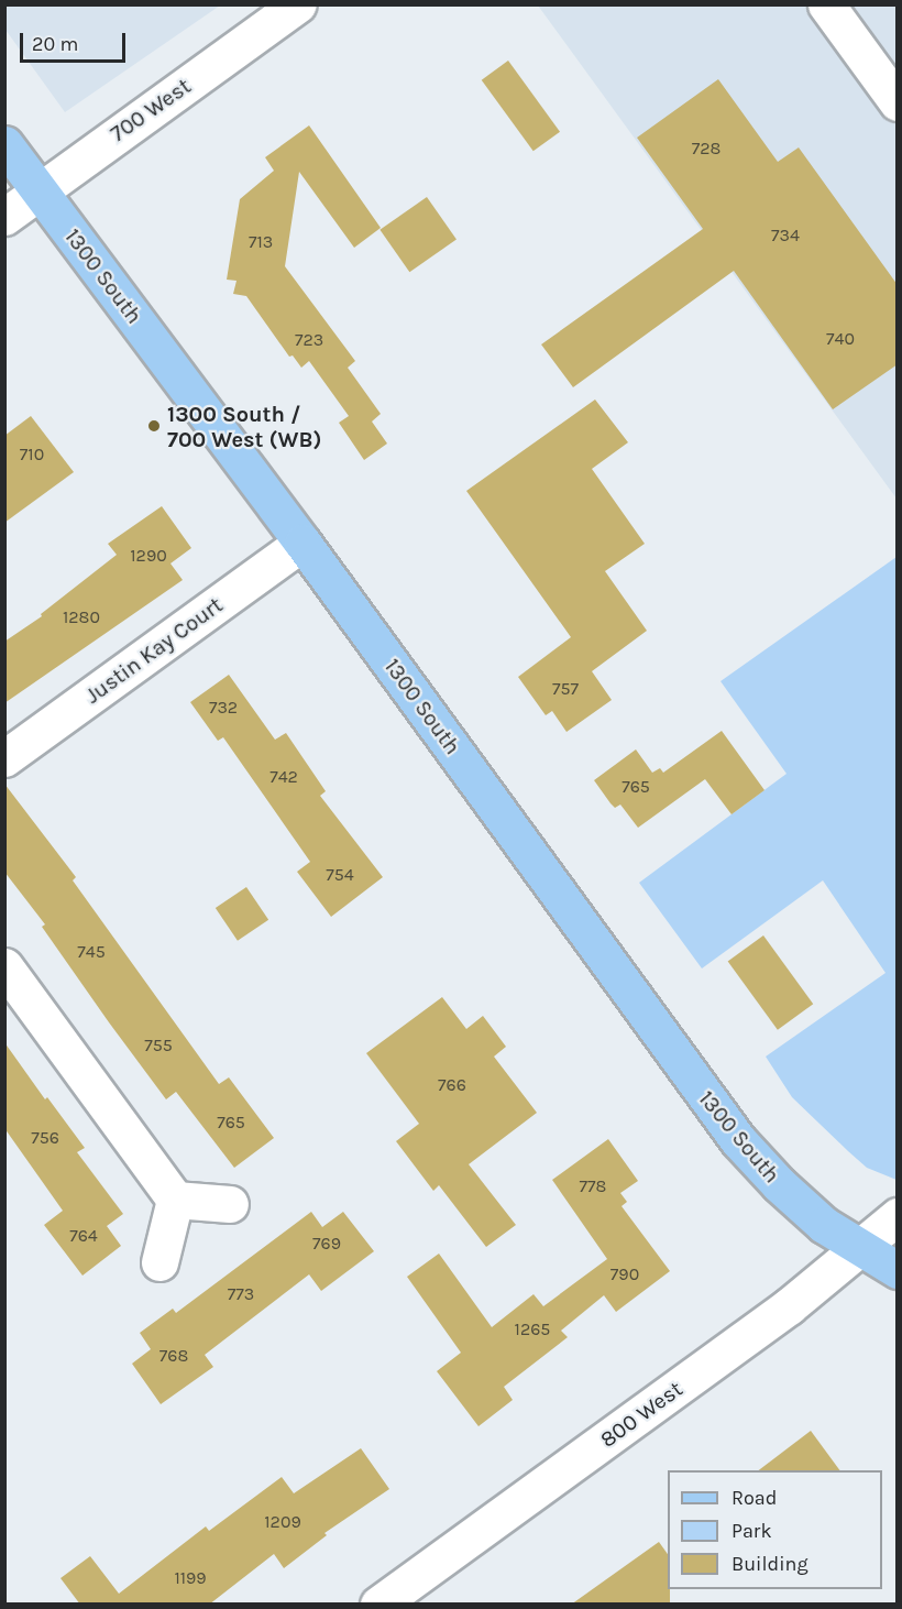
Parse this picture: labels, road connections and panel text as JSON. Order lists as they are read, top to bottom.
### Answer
{
  "streets": {
    "main road": ["1300 South"],
    "street": ["700 West", "Justin Kay Court", "800 West"]
  },
  "crossings": [
    ["700 West", "1300 South"],
    ["1300 South", "Justin Kay Court"],
    ["1300 South", "800 West"]
  ],
  "places": ["1300 South / 700 West (WB)"],
  "house_numbers": [
    "728",
    "734",
    "713",
    "740",
    "723",
    "710",
    "1290",
    "1280",
    "757",
    "732",
    "742",
    "765",
    "754",
    "745",
    "755",
    "766",
    "765",
    "756",
    "778",
    "764",
    "769",
    "790",
    "773",
    "1265",
    "768",
    "1209",
    "1199"
  ],
  "legend": ["Road", "Park", "Building"],
  "scale_bar": "20 m"
}
